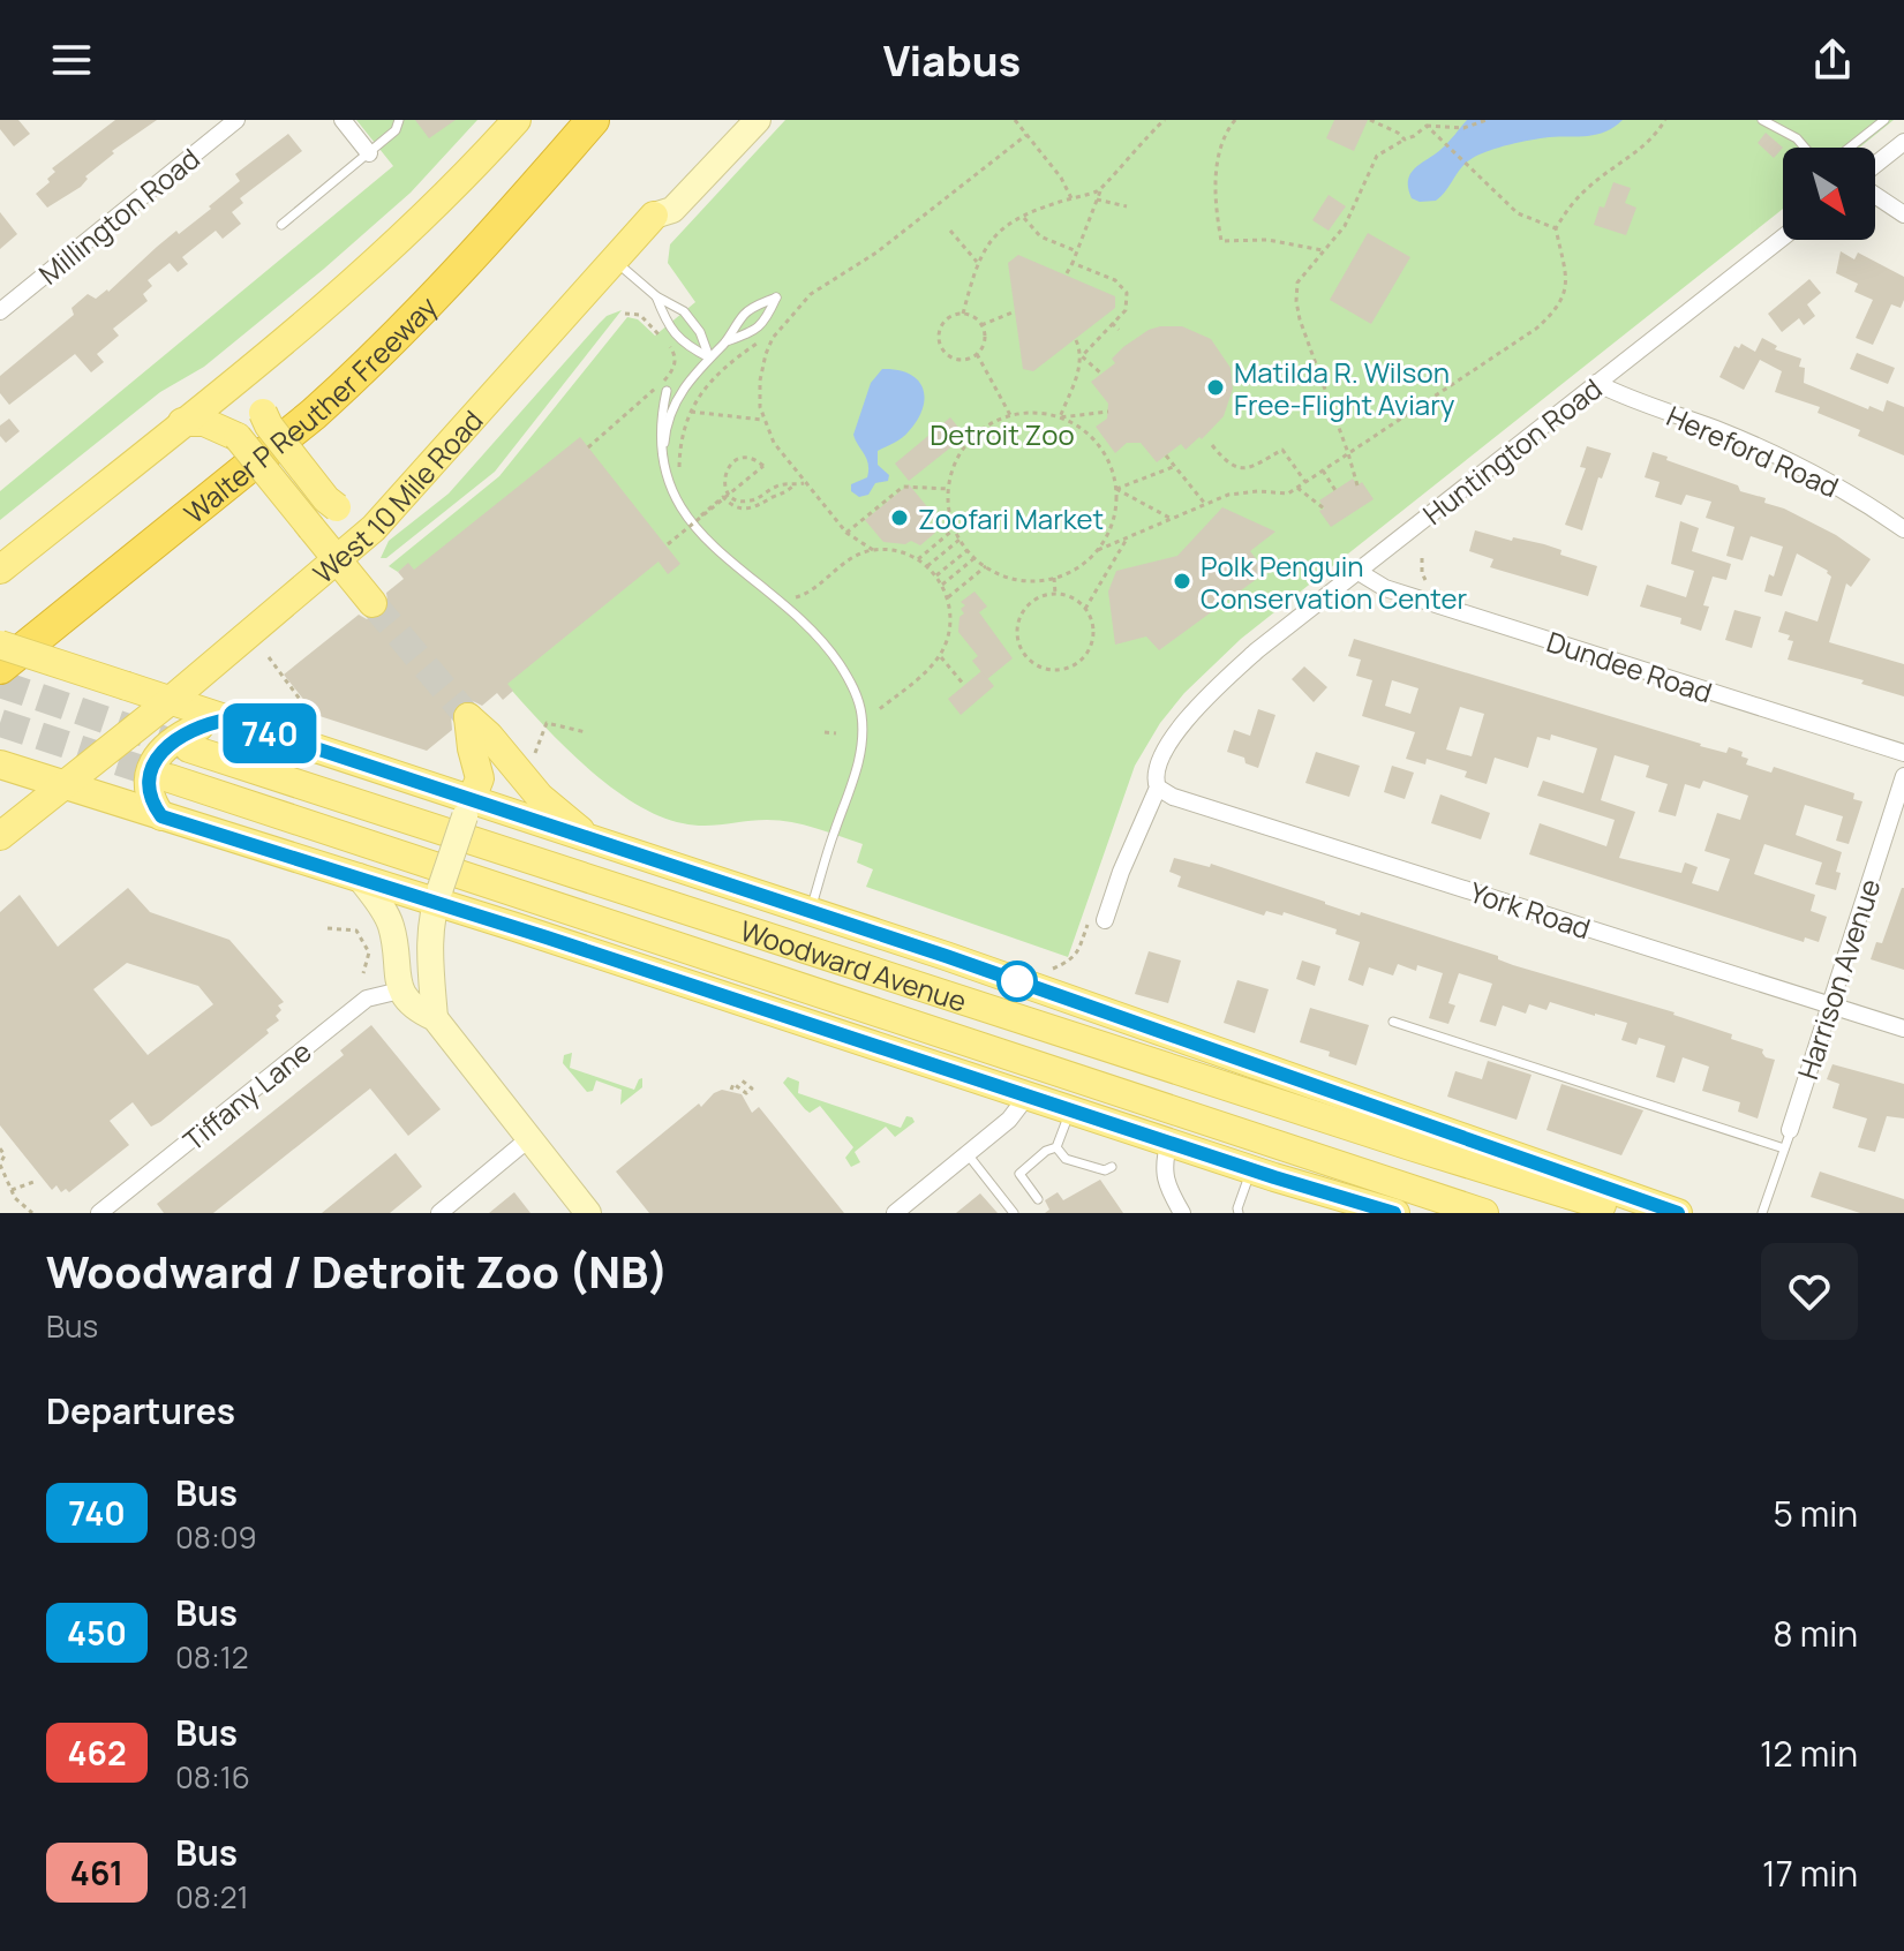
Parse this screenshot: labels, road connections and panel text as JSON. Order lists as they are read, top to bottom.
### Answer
{
  "streets": {
    "highway": ["Walter P Reuther Freeway"],
    "main road": ["West 10 Mile Road", "Woodward Avenue"],
    "street": [
      "Millington Road",
      "Huntington Road",
      "Hereford Road",
      "Dundee Road",
      "York Road",
      "Harrison Avenue",
      "Tiffany Lane"
    ]
  },
  "crossings": [
    ["Huntington Road", "Hereford Road"],
    ["Huntington Road", "Dundee Road"],
    ["Huntington Road", "York Road"],
    ["West 10 Mile Road", "Woodward Avenue"],
    ["York Road", "Harrison Avenue"]
  ],
  "parks": ["Detroit Zoo"],
  "places": ["Matilda R. Wilson Free-Flight Aviary", "Zoofari Market", "Polk Penguin Conservation Center"],
  "lines": ["bus line 740"],
  "north": "bottom right",
  "page": {
    "header": "Viabus",
    "on_map": "740",
    "heading": [
      ["Woodward / Detroit Zoo (NB)", "Bus"],
      "Departures"
    ],
    "list": [
      {
        "mark": "740",
        "name": "Bus",
        "note": "08:09",
        "value": "5 min"
      },
      {
        "mark": "450",
        "name": "Bus",
        "note": "08:12",
        "value": "8 min"
      },
      {
        "mark": "462",
        "name": "Bus",
        "note": "08:16",
        "value": "12 min"
      },
      {
        "mark": "461",
        "name": "Bus",
        "note": "08:21",
        "value": "17 min"
      }
    ]
  }
}
